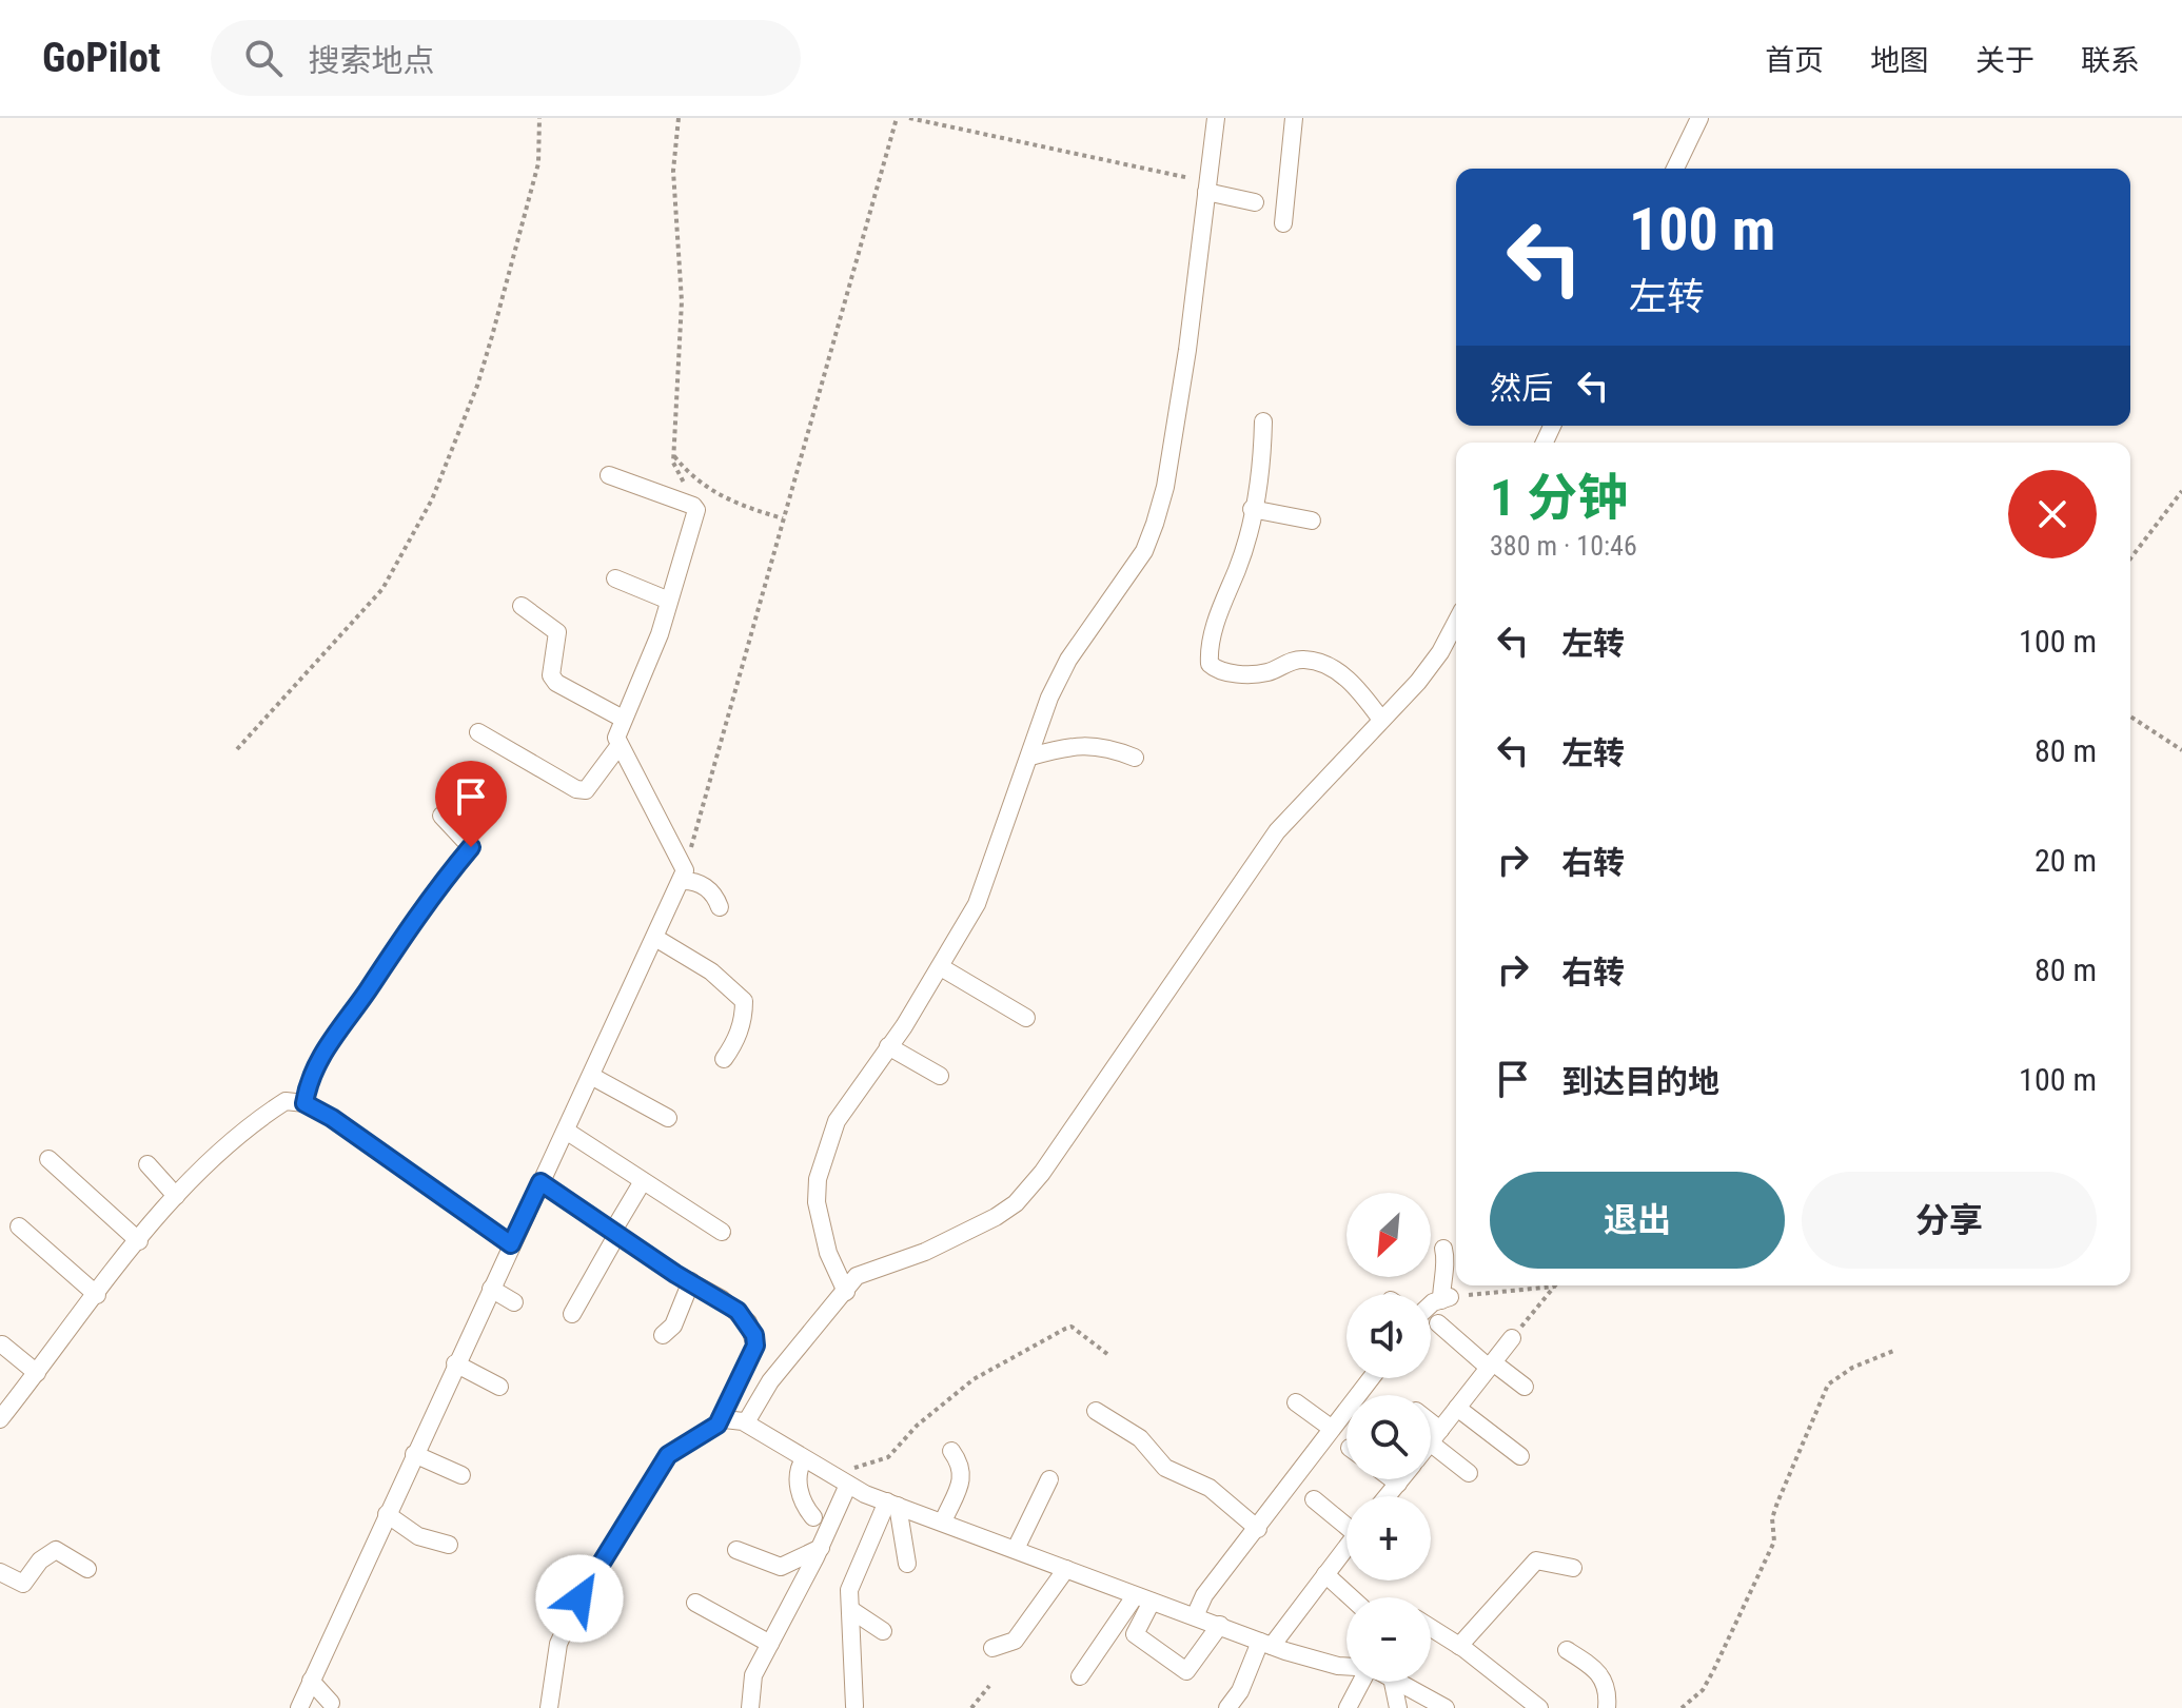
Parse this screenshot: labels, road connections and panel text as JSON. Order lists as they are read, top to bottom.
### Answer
{
  "north": "bottom left",
  "page": {
    "header": "GoPilot",
    "search": "搜索地点",
    "nav": [
      "首页",
      "地图",
      "关于",
      "联系"
    ],
    "turn": ["100 m", "左转"],
    "then": "然后",
    "heading": ["1 分钟", "380 m · 10:46"],
    "list": [
      {
        "name": "左转",
        "value": "100 m"
      },
      {
        "name": "左转",
        "value": "80 m"
      },
      {
        "name": "右转",
        "value": "20 m"
      },
      {
        "name": "右转",
        "value": "80 m"
      },
      {
        "name": "到达目的地",
        "value": "100 m"
      }
    ],
    "buttons": ["退出", "分享"],
    "map_buttons": ["+", "−"]
  }
}
